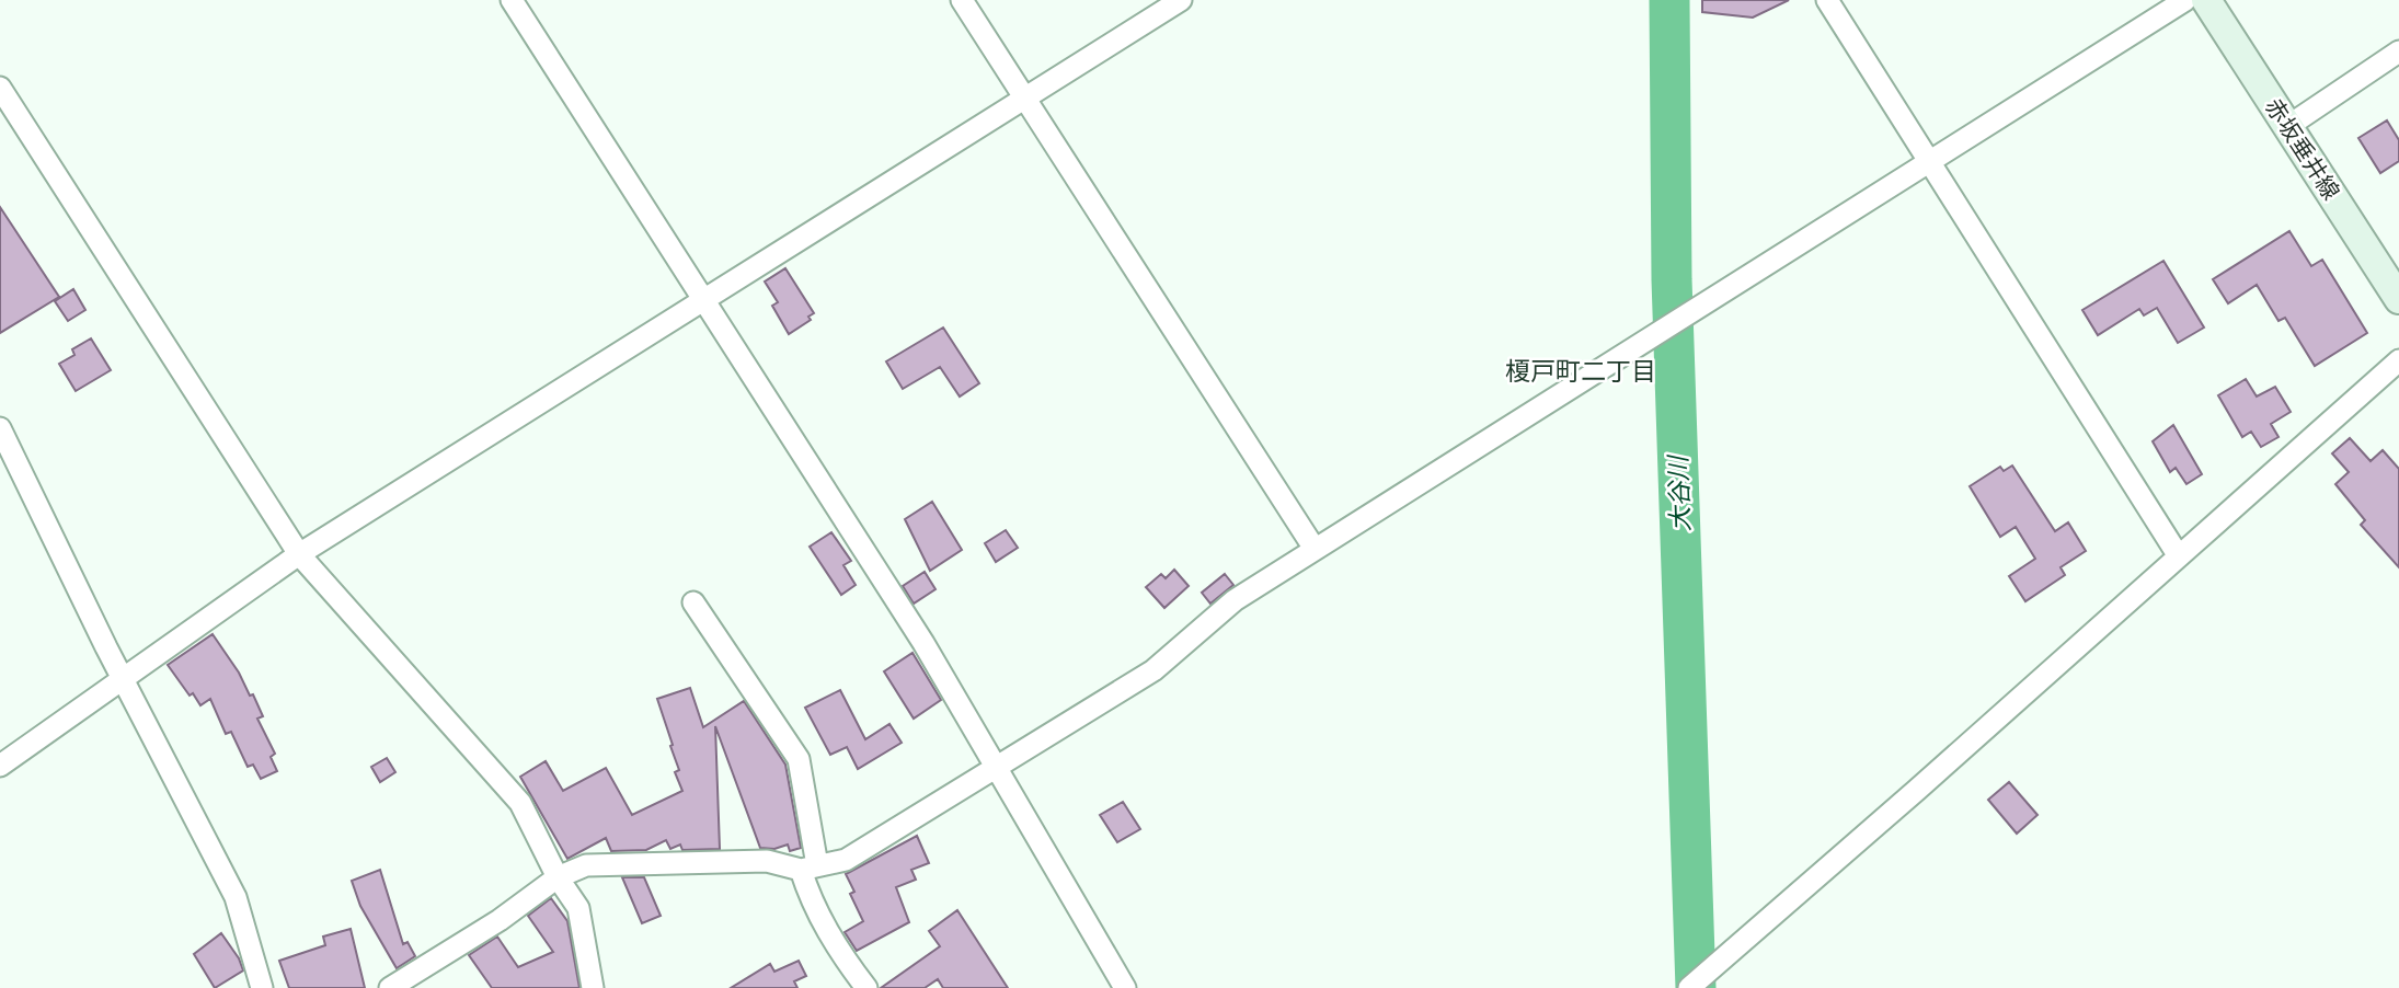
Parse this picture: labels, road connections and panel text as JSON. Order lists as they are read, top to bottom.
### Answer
{
  "streets": {
    "main road": ["赤坂垂井線"]
  },
  "districts": ["榎戸町二丁目"],
  "water": ["大谷川"]
}
